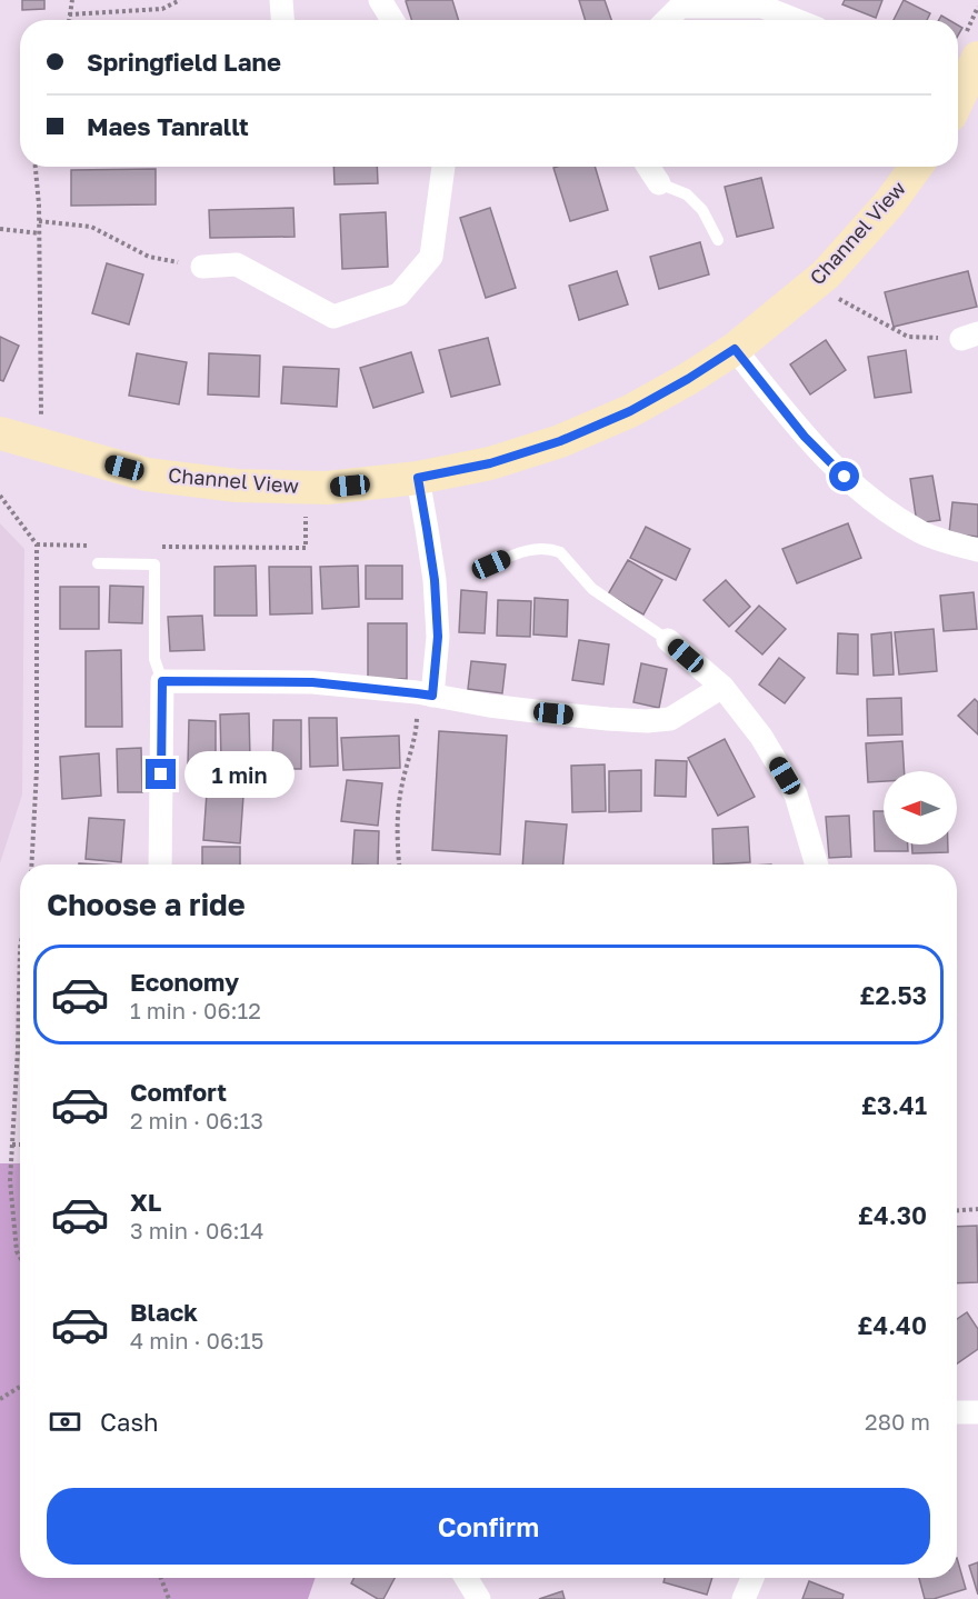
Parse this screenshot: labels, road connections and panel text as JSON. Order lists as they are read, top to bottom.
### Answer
{
  "streets": {
    "street": ["Channel View"]
  },
  "north": "left",
  "page": {
    "banner": ["Springfield Lane", "Maes Tanrallt"],
    "bubble": "1 min",
    "heading": "Choose a ride",
    "list": [
      {
        "name": "Economy",
        "note": "1 min · 06:12",
        "value": "£2.53"
      },
      {
        "name": "Comfort",
        "note": "2 min · 06:13",
        "value": "£3.41"
      },
      {
        "name": "XL",
        "note": "3 min · 06:14",
        "value": "£4.30"
      },
      {
        "name": "Black",
        "note": "4 min · 06:15",
        "value": "£4.40"
      }
    ],
    "pay": ["Cash", "280 m"],
    "buttons": "Confirm"
  }
}
